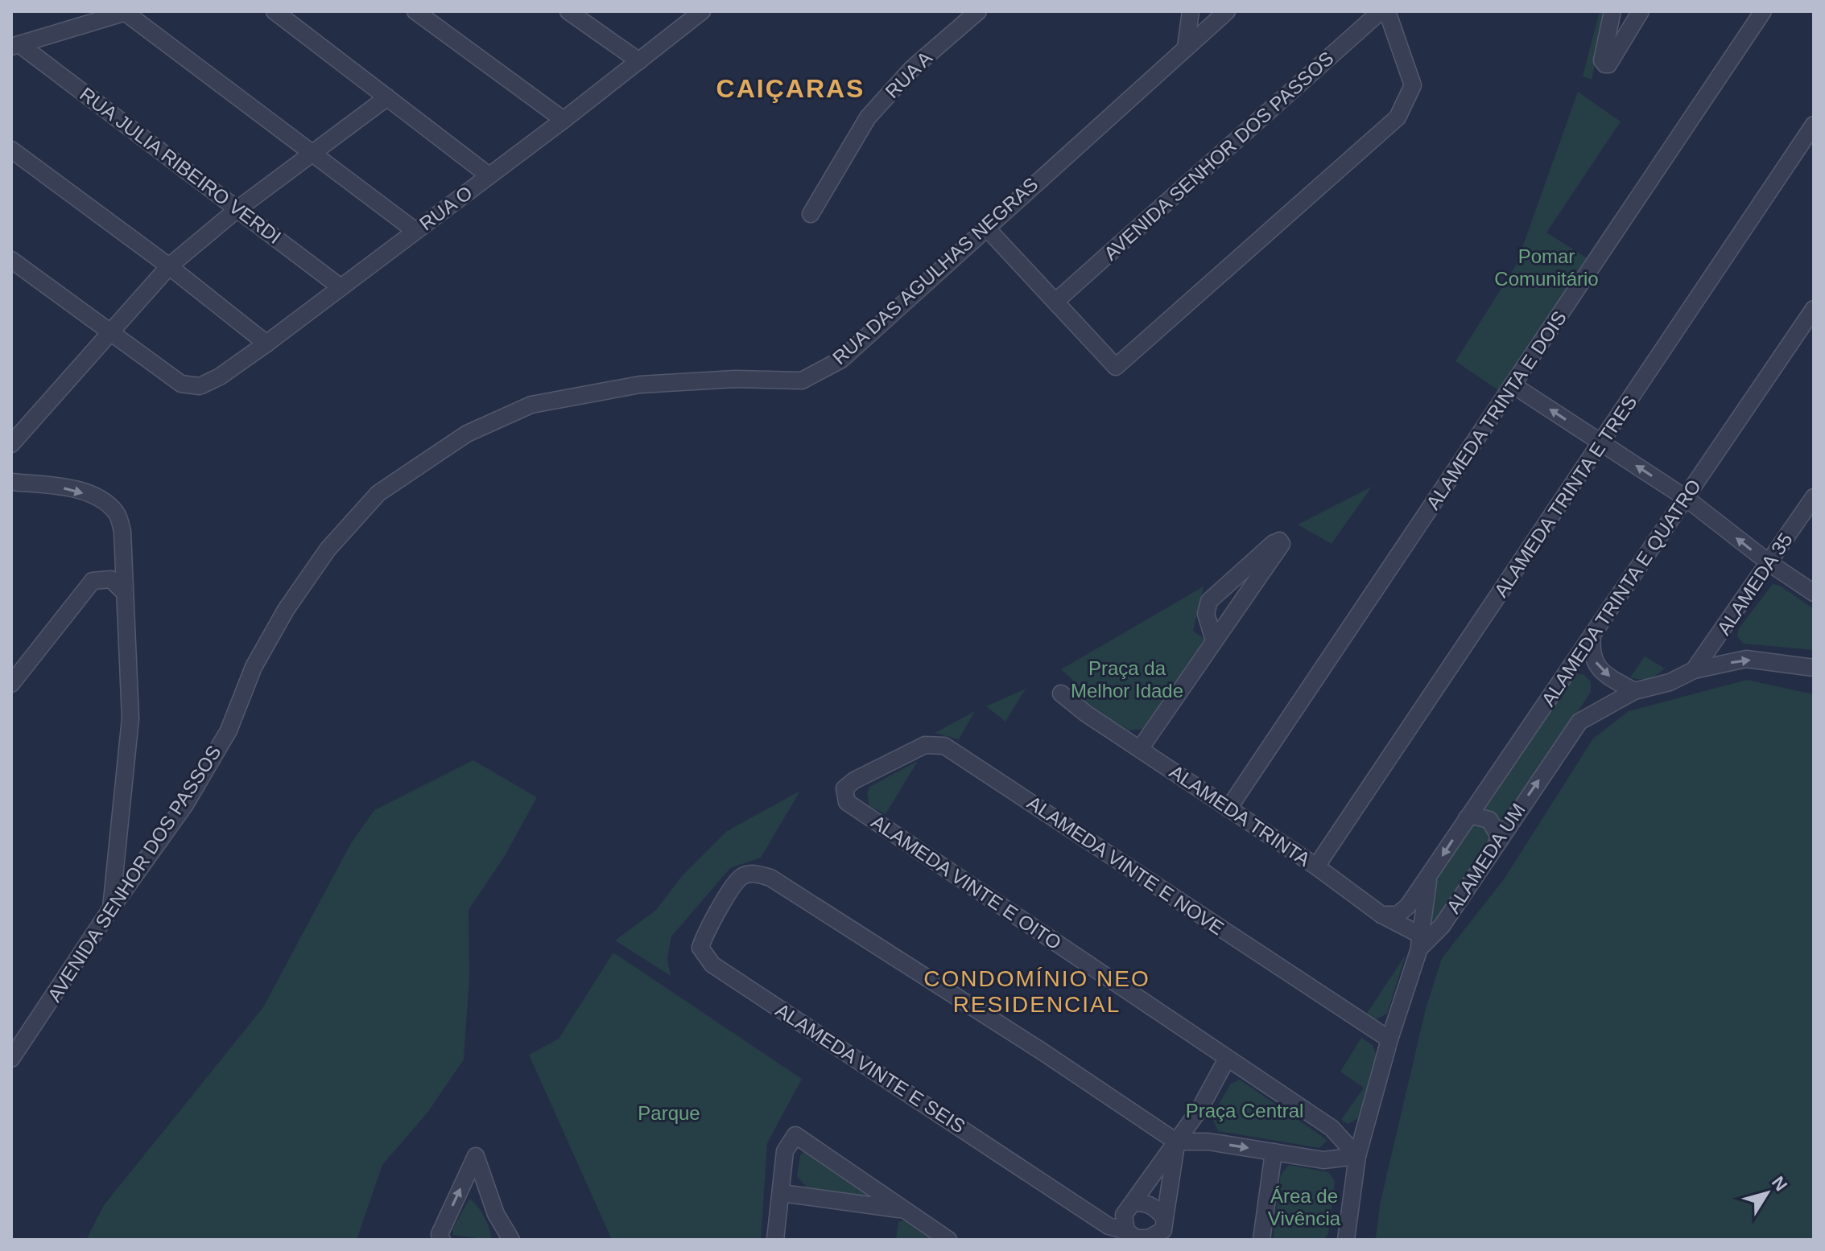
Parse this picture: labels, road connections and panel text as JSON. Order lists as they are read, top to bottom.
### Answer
{
  "streets": {
    "street": [
      "RUA A",
      "AVENIDA SENHOR DOS PASSOS",
      "RUA JULIA RIBEIRO VERDI",
      "RUA O",
      "RUA DAS AGULHAS NEGRAS",
      "ALAMEDA TRINTA E DOIS",
      "ALAMEDA TRINTA E TRES",
      "ALAMEDA 35",
      "ALAMEDA TRINTA E QUATRO",
      "ALAMEDA TRINTA",
      "ALAMEDA UM",
      "ALAMEDA VINTE E NOVE",
      "ALAMEDA VINTE E OITO",
      "ALAMEDA VINTE E SEIS"
    ]
  },
  "crossings": [
    ["AVENIDA SENHOR DOS PASSOS", "RUA DAS AGULHAS NEGRAS"],
    ["RUA JULIA RIBEIRO VERDI", "RUA O"],
    ["ALAMEDA TRINTA E DOIS", "ALAMEDA TRINTA"],
    ["ALAMEDA TRINTA E TRES", "ALAMEDA TRINTA"],
    ["ALAMEDA 35", "ALAMEDA UM"],
    ["ALAMEDA TRINTA E QUATRO", "ALAMEDA TRINTA"],
    ["ALAMEDA TRINTA E QUATRO", "ALAMEDA UM"],
    ["ALAMEDA TRINTA", "ALAMEDA UM"],
    ["ALAMEDA UM", "ALAMEDA VINTE E NOVE"],
    ["ALAMEDA UM", "ALAMEDA VINTE E OITO"],
    ["ALAMEDA VINTE E NOVE", "ALAMEDA VINTE E OITO"]
  ],
  "one_way": ["ALAMEDA UM"],
  "districts": ["CAIÇARAS", "CONDOMÍNIO NEO RESIDENCIAL"],
  "parks": [
    "Pomar Comunitário",
    "Praça da Melhor Idade",
    "Praça Central",
    "Parque",
    "Área de Vivência"
  ],
  "north": "top right"
}
